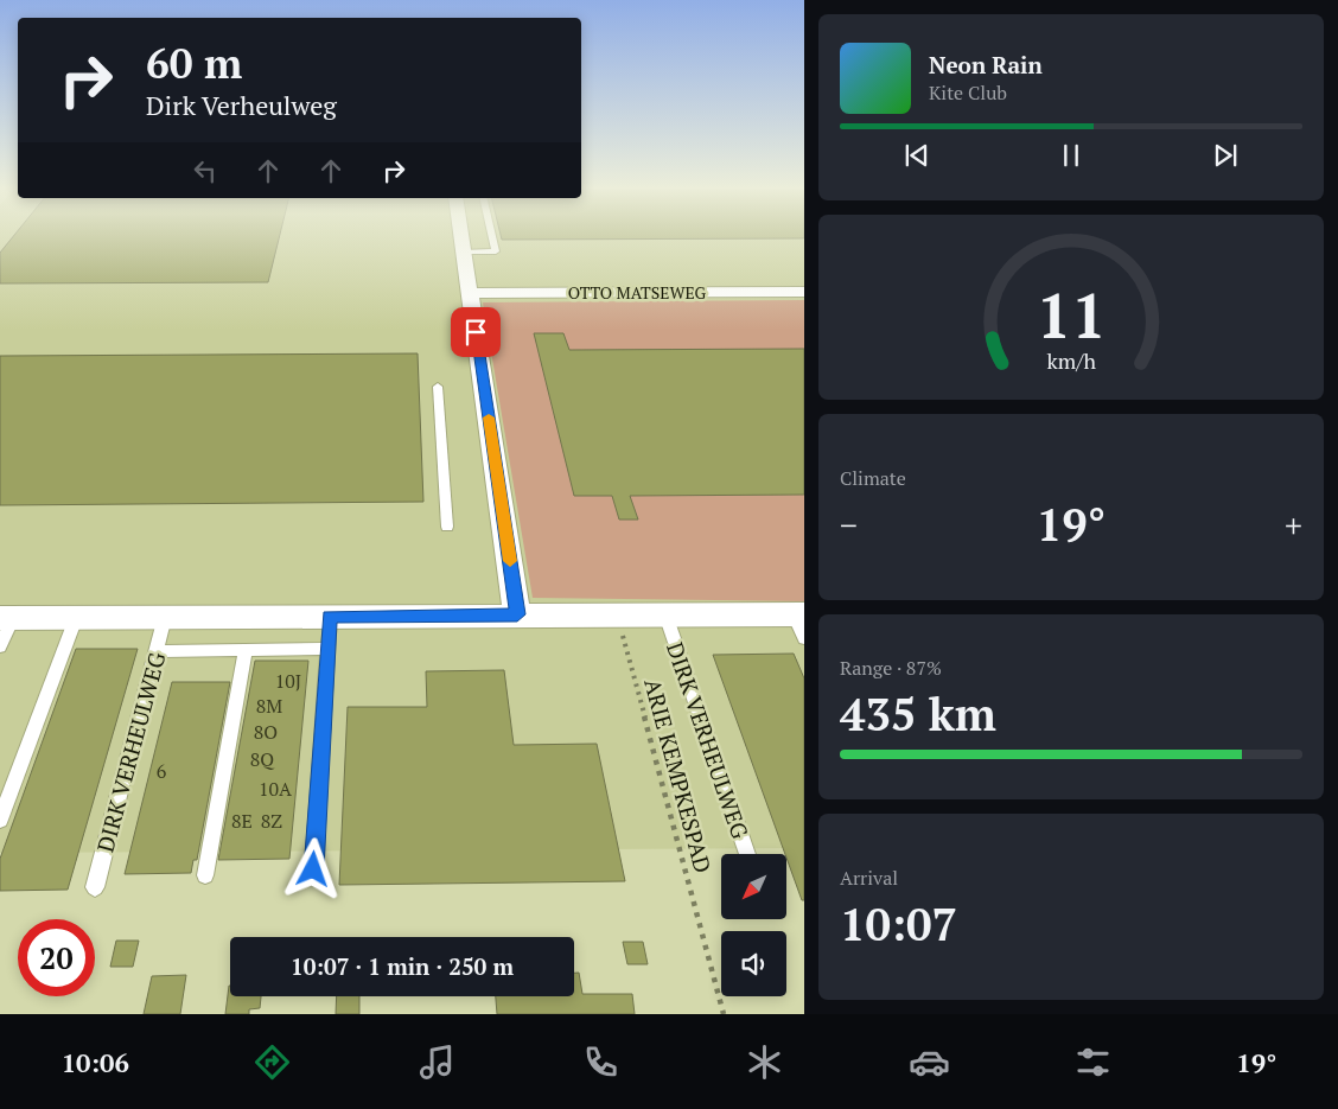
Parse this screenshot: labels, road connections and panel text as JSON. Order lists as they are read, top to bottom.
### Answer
{
  "streets": {
    "street": ["OTTO MATSEWEG", "DIRK VERHEULWEG"],
    "path": ["ARIE KEMPKESPAD"]
  },
  "crossings": [
    ["DIRK VERHEULWEG", "ARIE KEMPKESPAD"]
  ],
  "house_numbers": [
    "10J",
    "8M",
    "8O",
    "8Q",
    "6",
    "10A",
    "8E",
    "8Z"
  ],
  "north": "bottom left",
  "page": {
    "turn": ["60 m", "Dirk Verheulweg"],
    "song": ["Neon Rain", "Kite Club"],
    "tile": [
      "Climate",
      ["Range · 87%", "435 km"],
      ["Arrival", "10:07"]
    ],
    "heat": ["−", "19°", "+"],
    "limit": "20",
    "trip": "10:07 · 1 min · 250 m",
    "tabs": ["10:06", "19°"],
    "gauge": ["11", "km/h"]
  }
}
